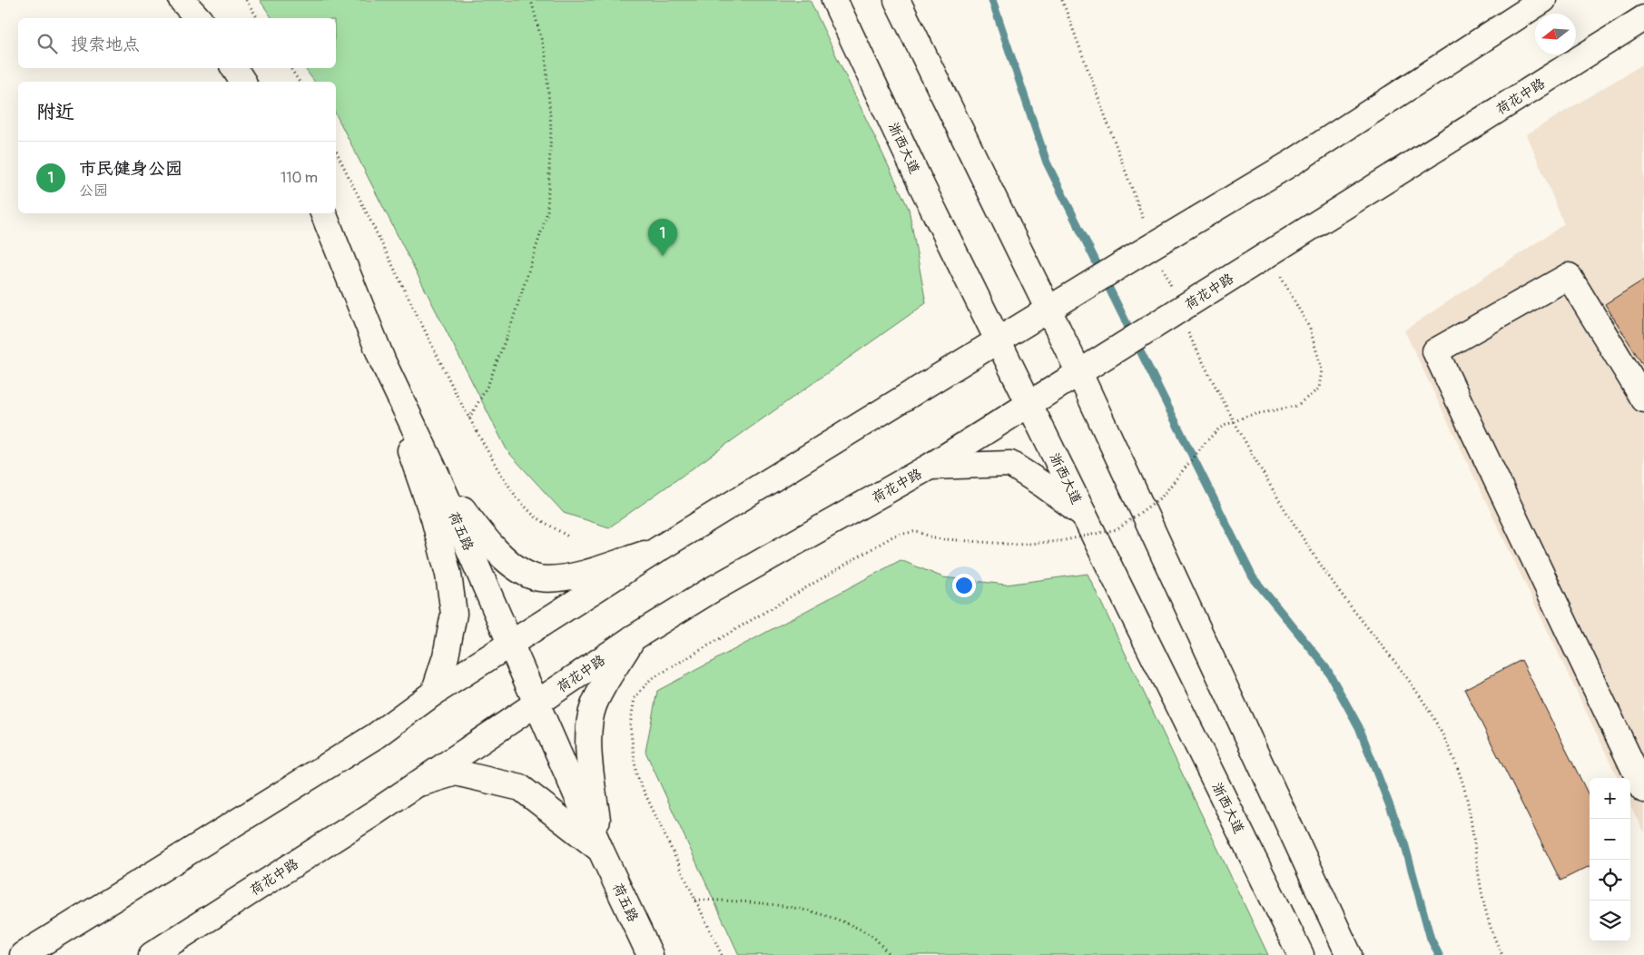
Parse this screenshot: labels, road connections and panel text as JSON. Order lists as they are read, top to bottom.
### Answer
{
  "streets": {
    "main road": ["荷花中路", "浙西大道", "荷五路"]
  },
  "crossings": [
    ["荷花中路", "浙西大道"],
    ["荷花中路", "荷五路"]
  ],
  "north": "left",
  "page": {
    "search": "搜索地点",
    "heading": "附近",
    "list": [
      {
        "mark": "1",
        "name": "市民健身公园",
        "note": "公园",
        "value": "110 m"
      }
    ],
    "pins": "1",
    "map_buttons": ["+", "−"]
  }
}
